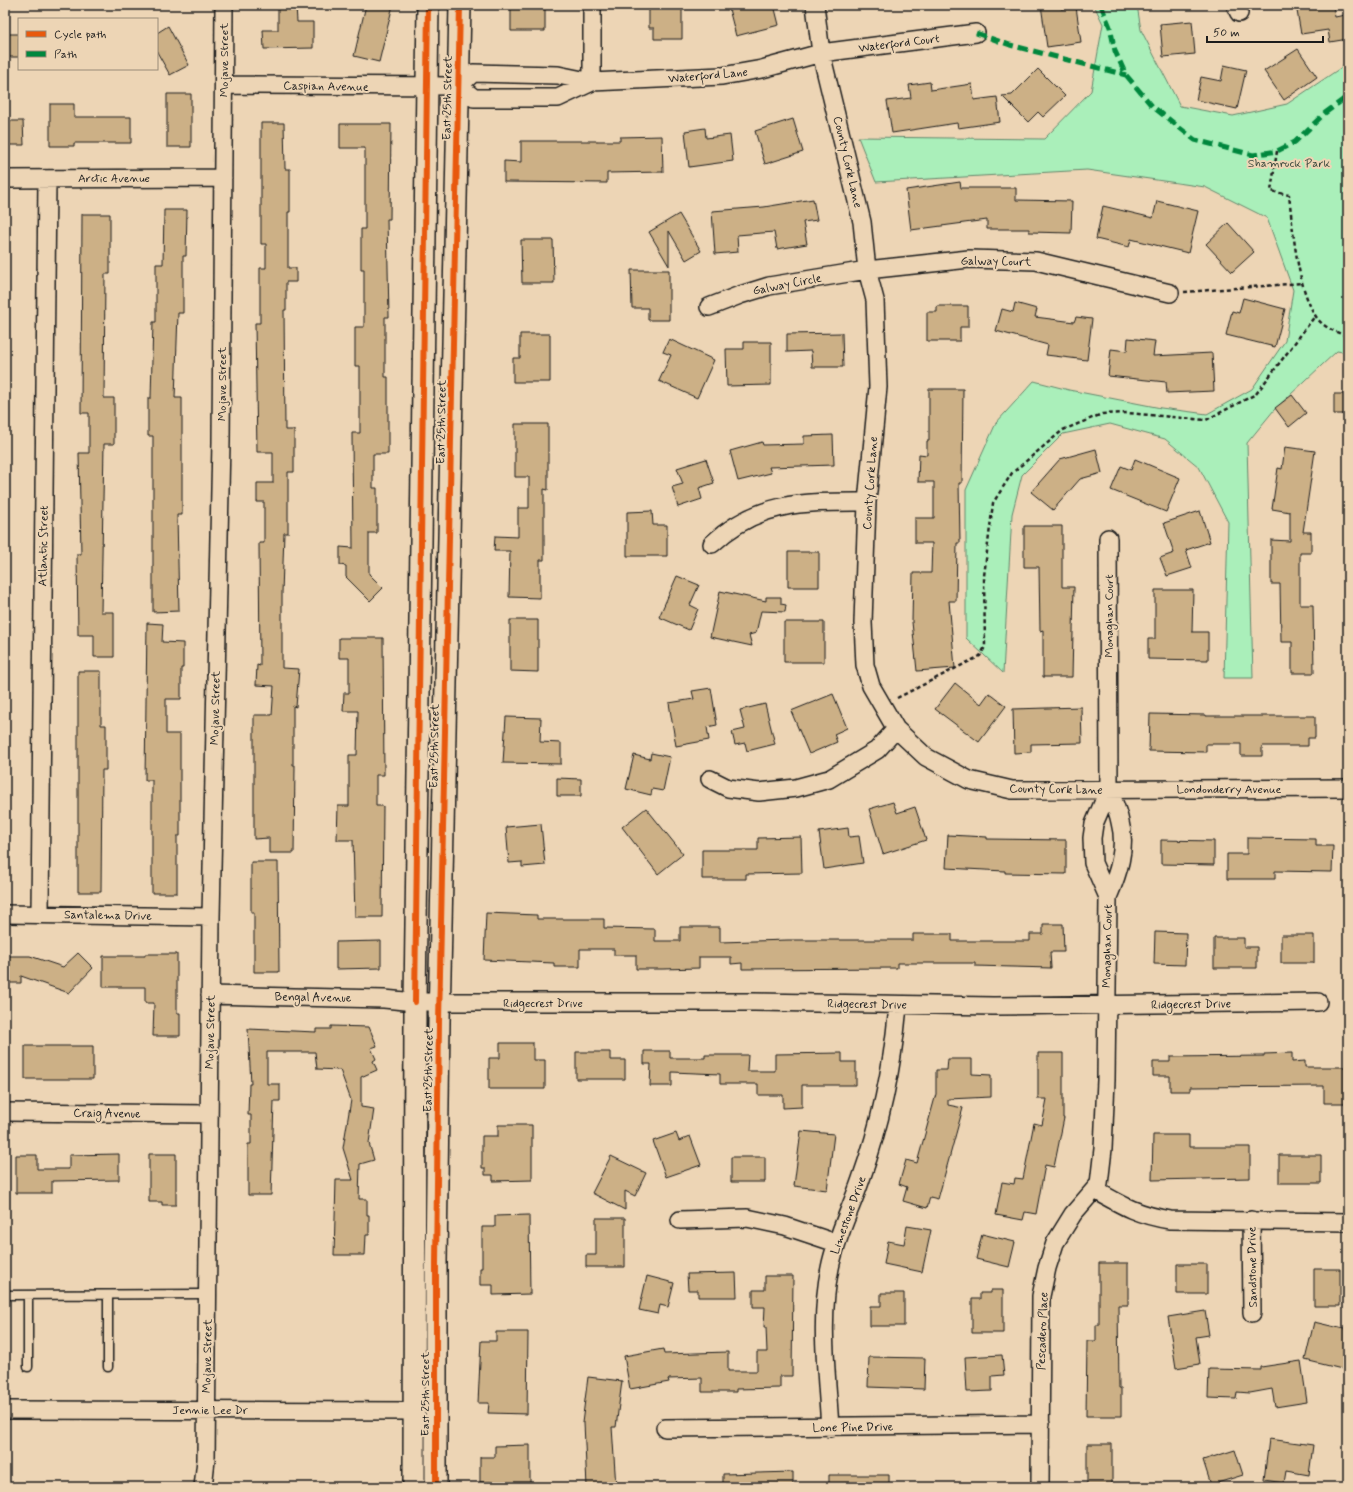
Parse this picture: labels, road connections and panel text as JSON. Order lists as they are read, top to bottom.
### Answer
{
  "streets": {
    "street": [
      "Waterford Court",
      "Mojave Street",
      "Waterford Lane",
      "Caspian Avenue",
      "East 25th Street",
      "County Cork Lane",
      "Arctic Avenue",
      "Galway Court",
      "Galway Circle",
      "Atlantic Street",
      "Monaghan Court",
      "Londonderry Avenue",
      "Santalema Drive",
      "Bengal Avenue",
      "Ridgecrest Drive",
      "Craig Avenue",
      "Limestone Drive",
      "Sandstone Drive",
      "Pescadero Place",
      "Jennie Lee Dr",
      "Lone Pine Drive"
    ]
  },
  "crossings": [
    ["Waterford Court", "Waterford Lane"],
    ["Waterford Court", "County Cork Lane"],
    ["Mojave Street", "Caspian Avenue"],
    ["Mojave Street", "Arctic Avenue"],
    ["Mojave Street", "Santalema Drive"],
    ["Mojave Street", "Bengal Avenue"],
    ["Mojave Street", "Craig Avenue"],
    ["Mojave Street", "Jennie Lee Dr"],
    ["Waterford Lane", "East 25th Street"],
    ["Waterford Lane", "County Cork Lane"],
    ["Caspian Avenue", "East 25th Street"],
    ["East 25th Street", "Bengal Avenue"],
    ["East 25th Street", "Ridgecrest Drive"],
    ["East 25th Street", "Jennie Lee Dr"],
    ["County Cork Lane", "Galway Court"],
    ["County Cork Lane", "Galway Circle"],
    ["County Cork Lane", "Monaghan Court"],
    ["County Cork Lane", "Londonderry Avenue"],
    ["Arctic Avenue", "Atlantic Street"],
    ["Galway Court", "Galway Circle"],
    ["Atlantic Street", "Santalema Drive"],
    ["Monaghan Court", "Londonderry Avenue"],
    ["Monaghan Court", "Ridgecrest Drive"],
    ["Monaghan Court", "Sandstone Drive"],
    ["Monaghan Court", "Pescadero Place"],
    ["Bengal Avenue", "Ridgecrest Drive"],
    ["Ridgecrest Drive", "Limestone Drive"],
    ["Limestone Drive", "Lone Pine Drive"],
    ["Sandstone Drive", "Pescadero Place"],
    ["Pescadero Place", "Lone Pine Drive"]
  ],
  "parks": ["Shamrock Park"],
  "legend": ["Cycle path", "Path"],
  "scale_bar": "50 m"
}
